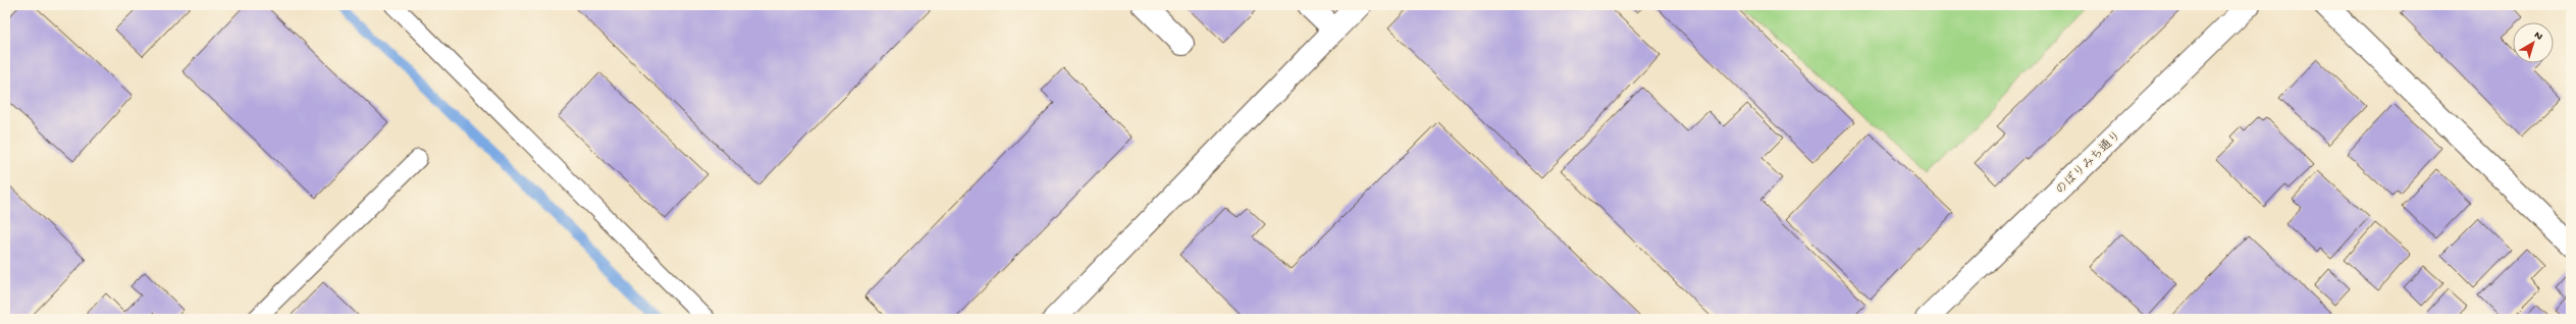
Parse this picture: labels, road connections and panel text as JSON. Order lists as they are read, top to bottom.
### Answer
{
  "streets": {
    "street": ["のぼりみち通り"]
  },
  "north": "top right"
}
